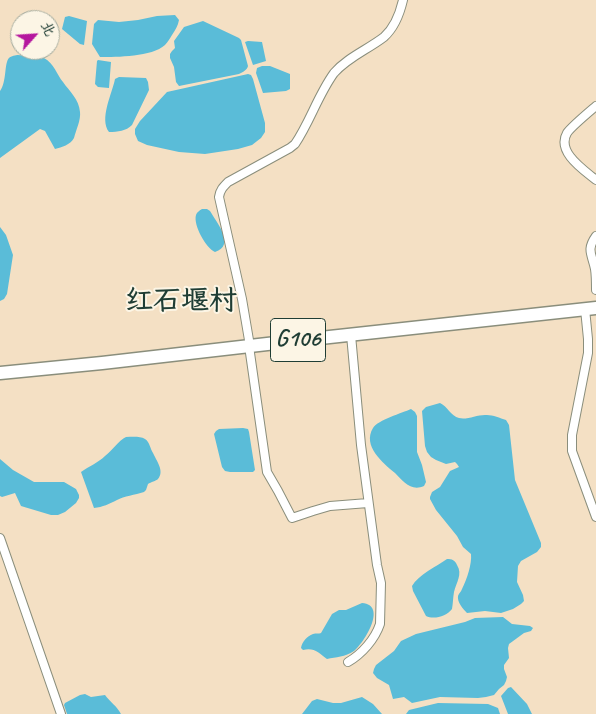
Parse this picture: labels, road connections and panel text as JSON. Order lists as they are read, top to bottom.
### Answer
{
  "streets": {
    "highway": ["G106"]
  },
  "districts": ["红石堰村"],
  "north": "top right"
}
